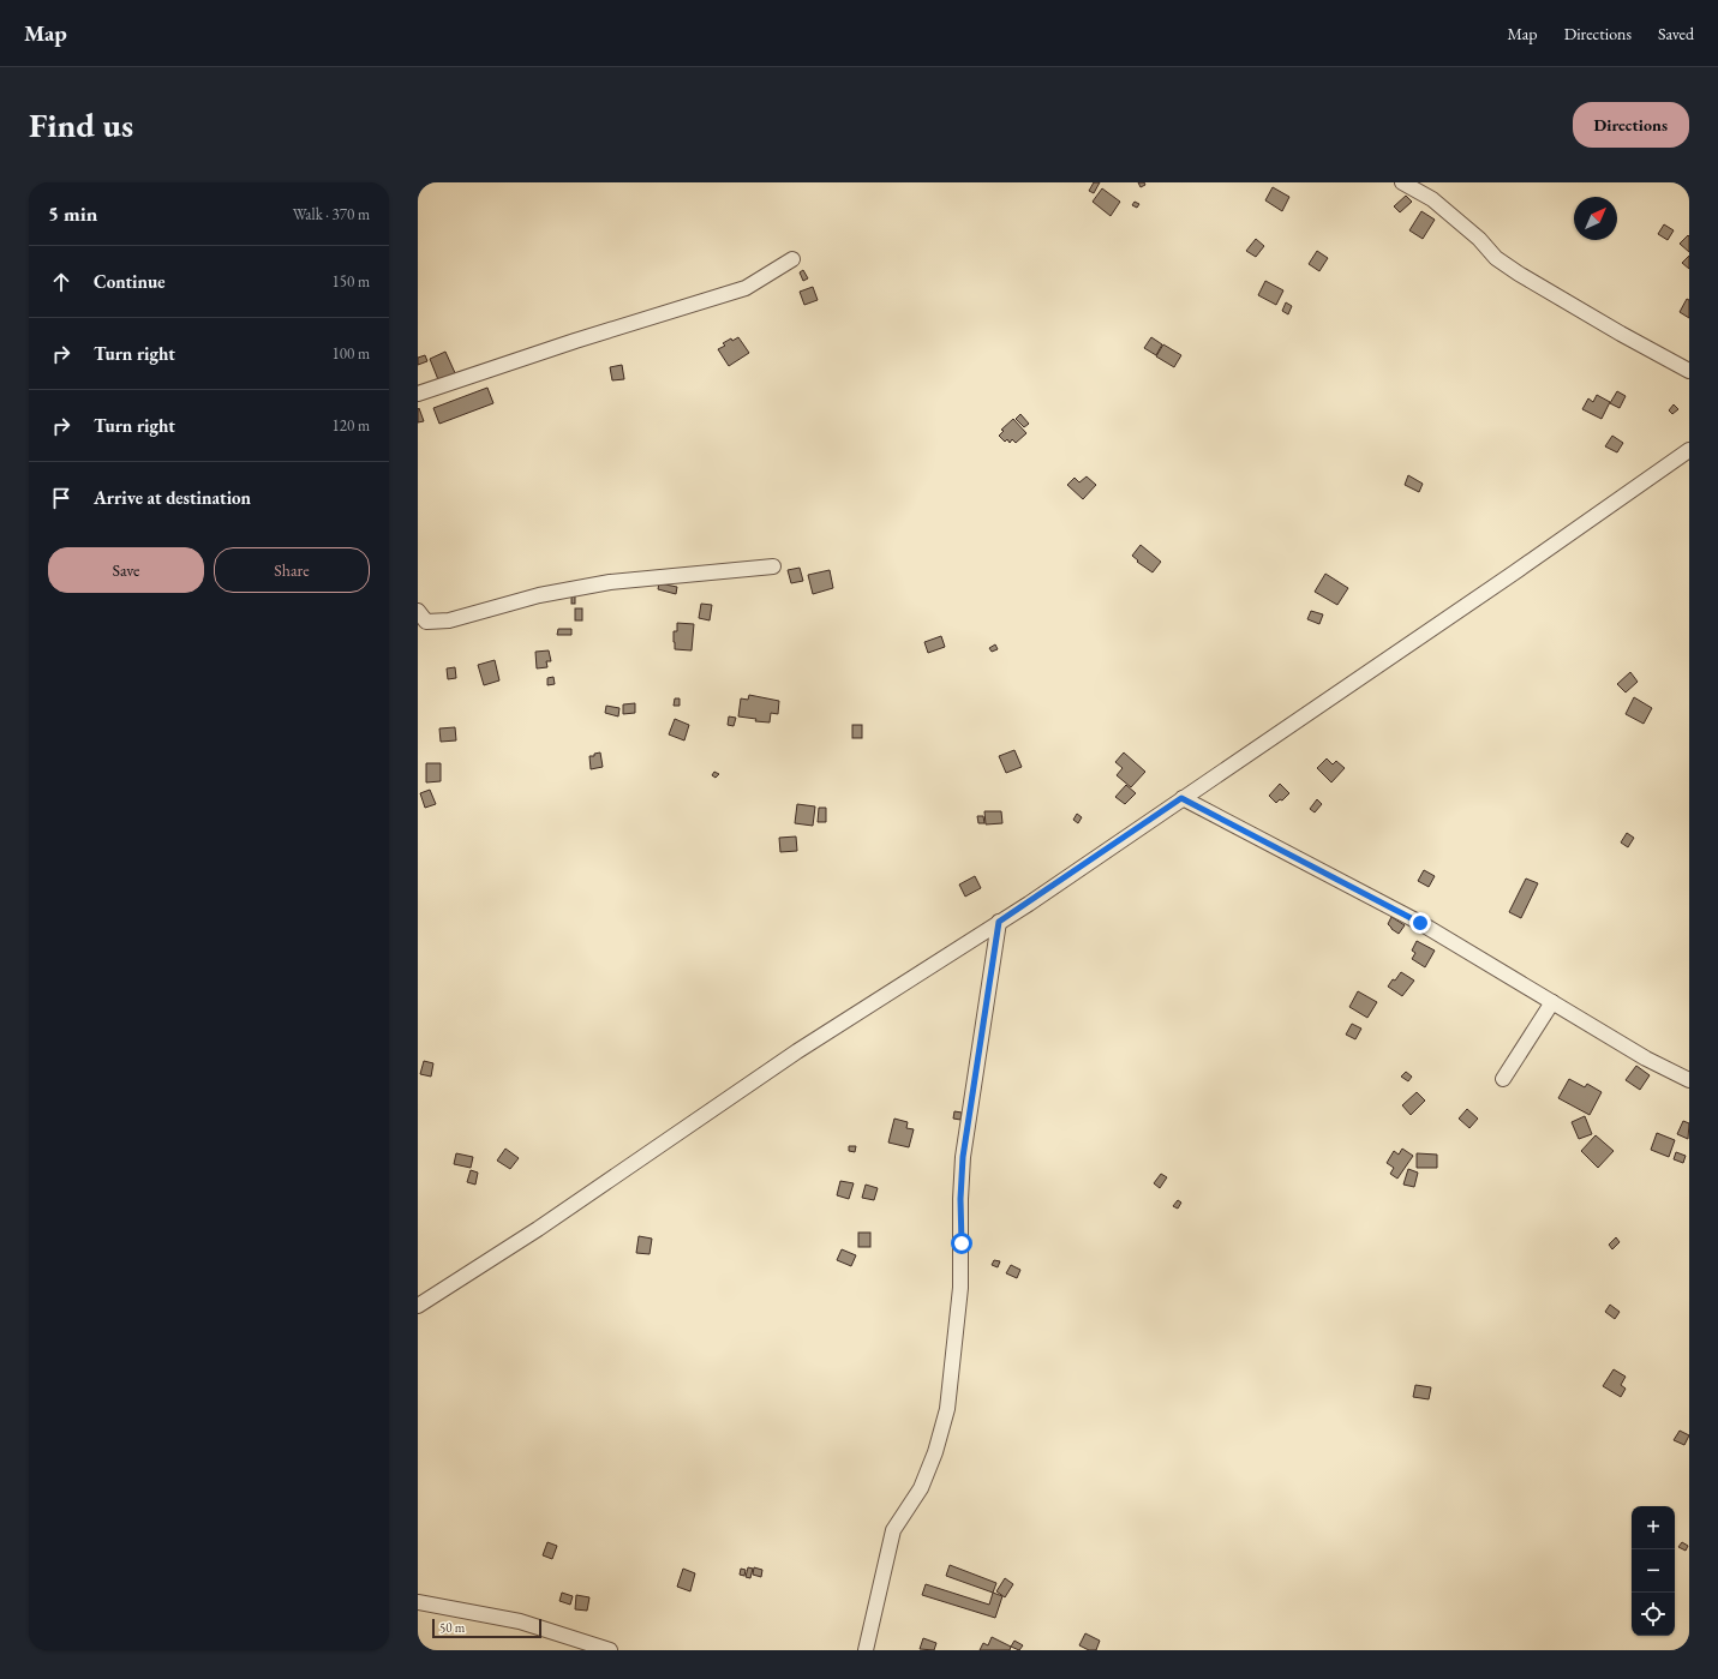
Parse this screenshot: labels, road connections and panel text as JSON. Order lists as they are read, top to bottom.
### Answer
{
  "scale_bar": "50 m",
  "north": "top right",
  "page": {
    "header": "Map",
    "nav": ["Map", "Directions", "Saved"],
    "buttons": [
      "Directions",
      ["Save", "Share"]
    ],
    "title": "Find us",
    "heading": ["5 min", "Walk · 370 m"],
    "list": [
      ["Continue", "150 m"],
      ["Turn right", "100 m"],
      ["Turn right", "120 m"],
      "Arrive at destination"
    ],
    "map_buttons": ["+", "−"],
    "scale": "50 m"
  }
}
